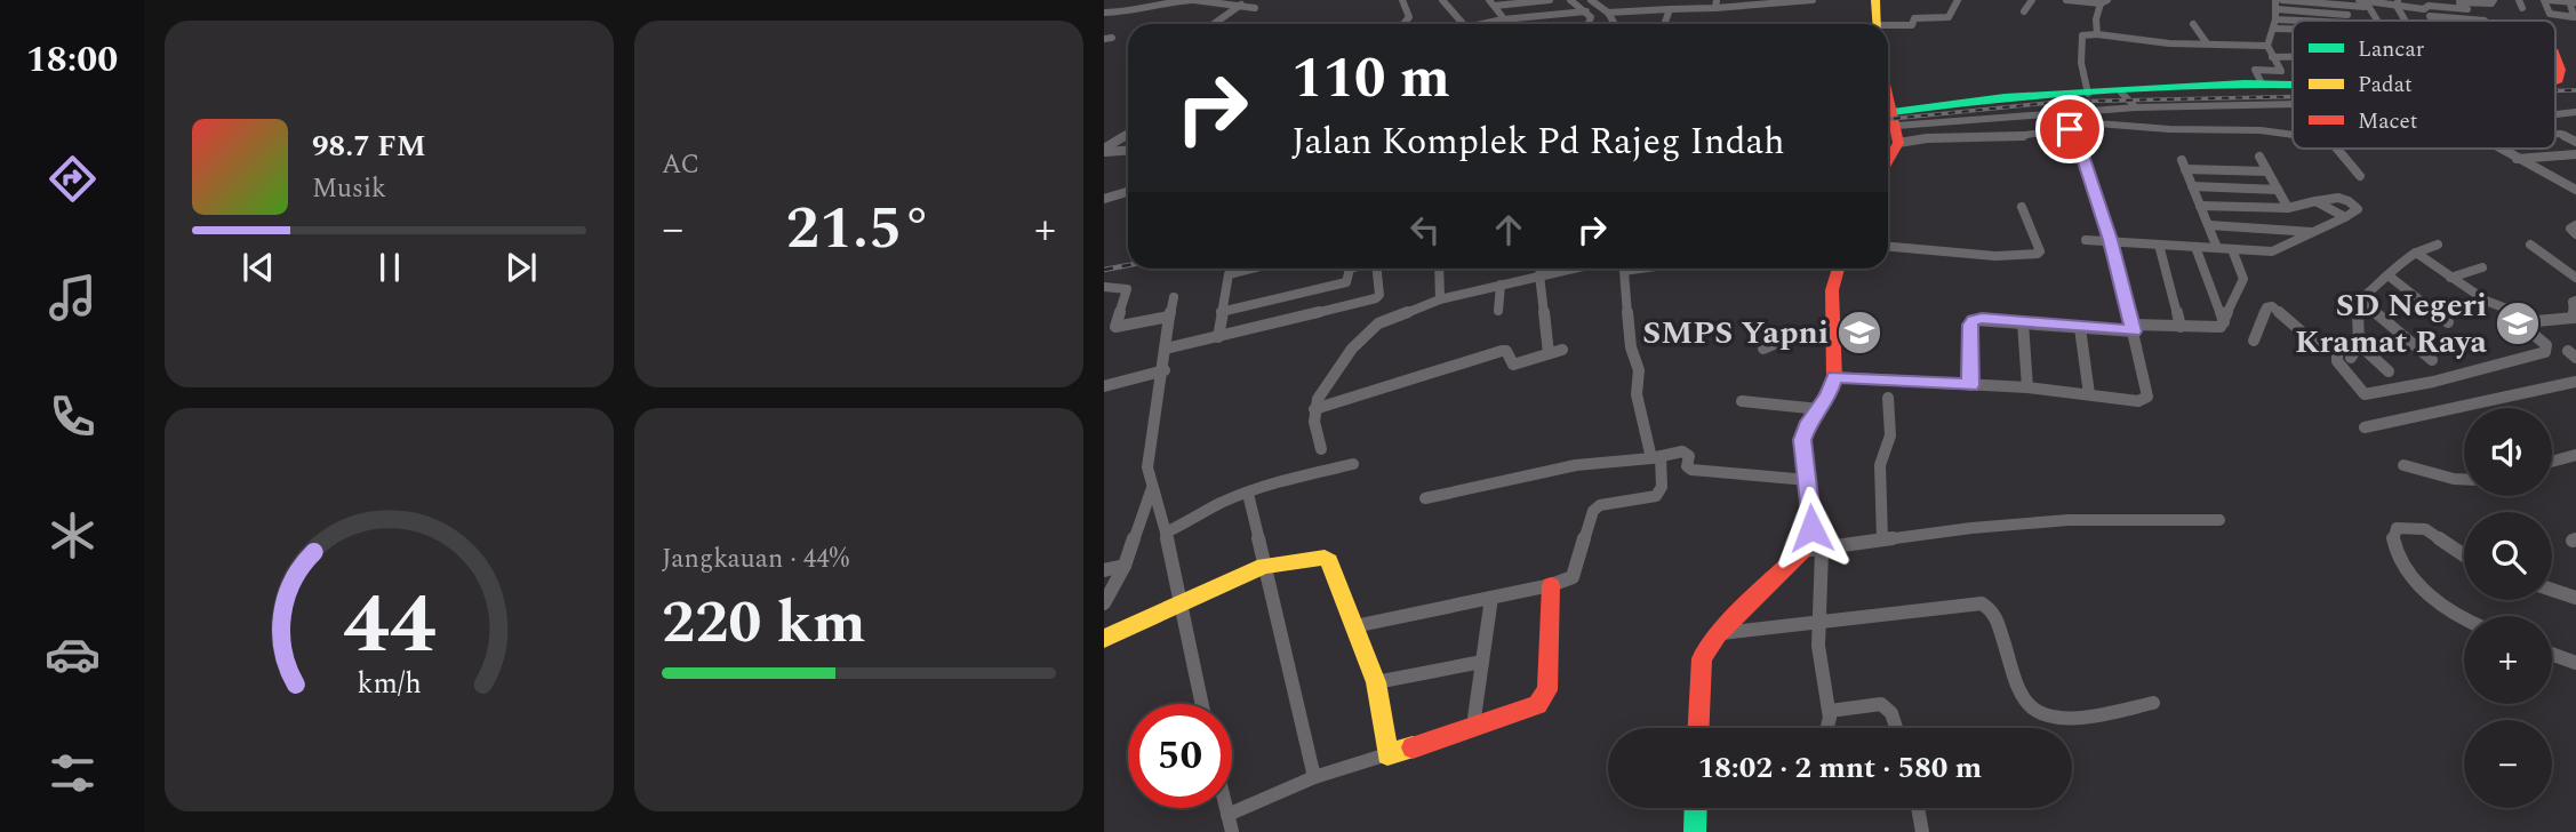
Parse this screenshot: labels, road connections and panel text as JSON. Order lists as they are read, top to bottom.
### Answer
{
  "places": {
    "school or university": ["SD Negeri Kramat Raya", "SMPS Yapni"]
  },
  "legend": ["Lancar", "Padat", "Macet"],
  "page": {
    "tabs": "18:00",
    "tile": [
      "AC",
      ["Jangkauan · 44%", "220 km"]
    ],
    "turn": ["110 m", "Jalan Komplek Pd Rajeg Indah"],
    "song": ["98.7 FM", "Musik"],
    "heat": ["−", "21.5°", "+"],
    "map_buttons": ["+", "−"],
    "limit": "50",
    "trip": "18:02 · 2 mnt · 580 m",
    "gauge": ["44", "km/h"]
  }
}
